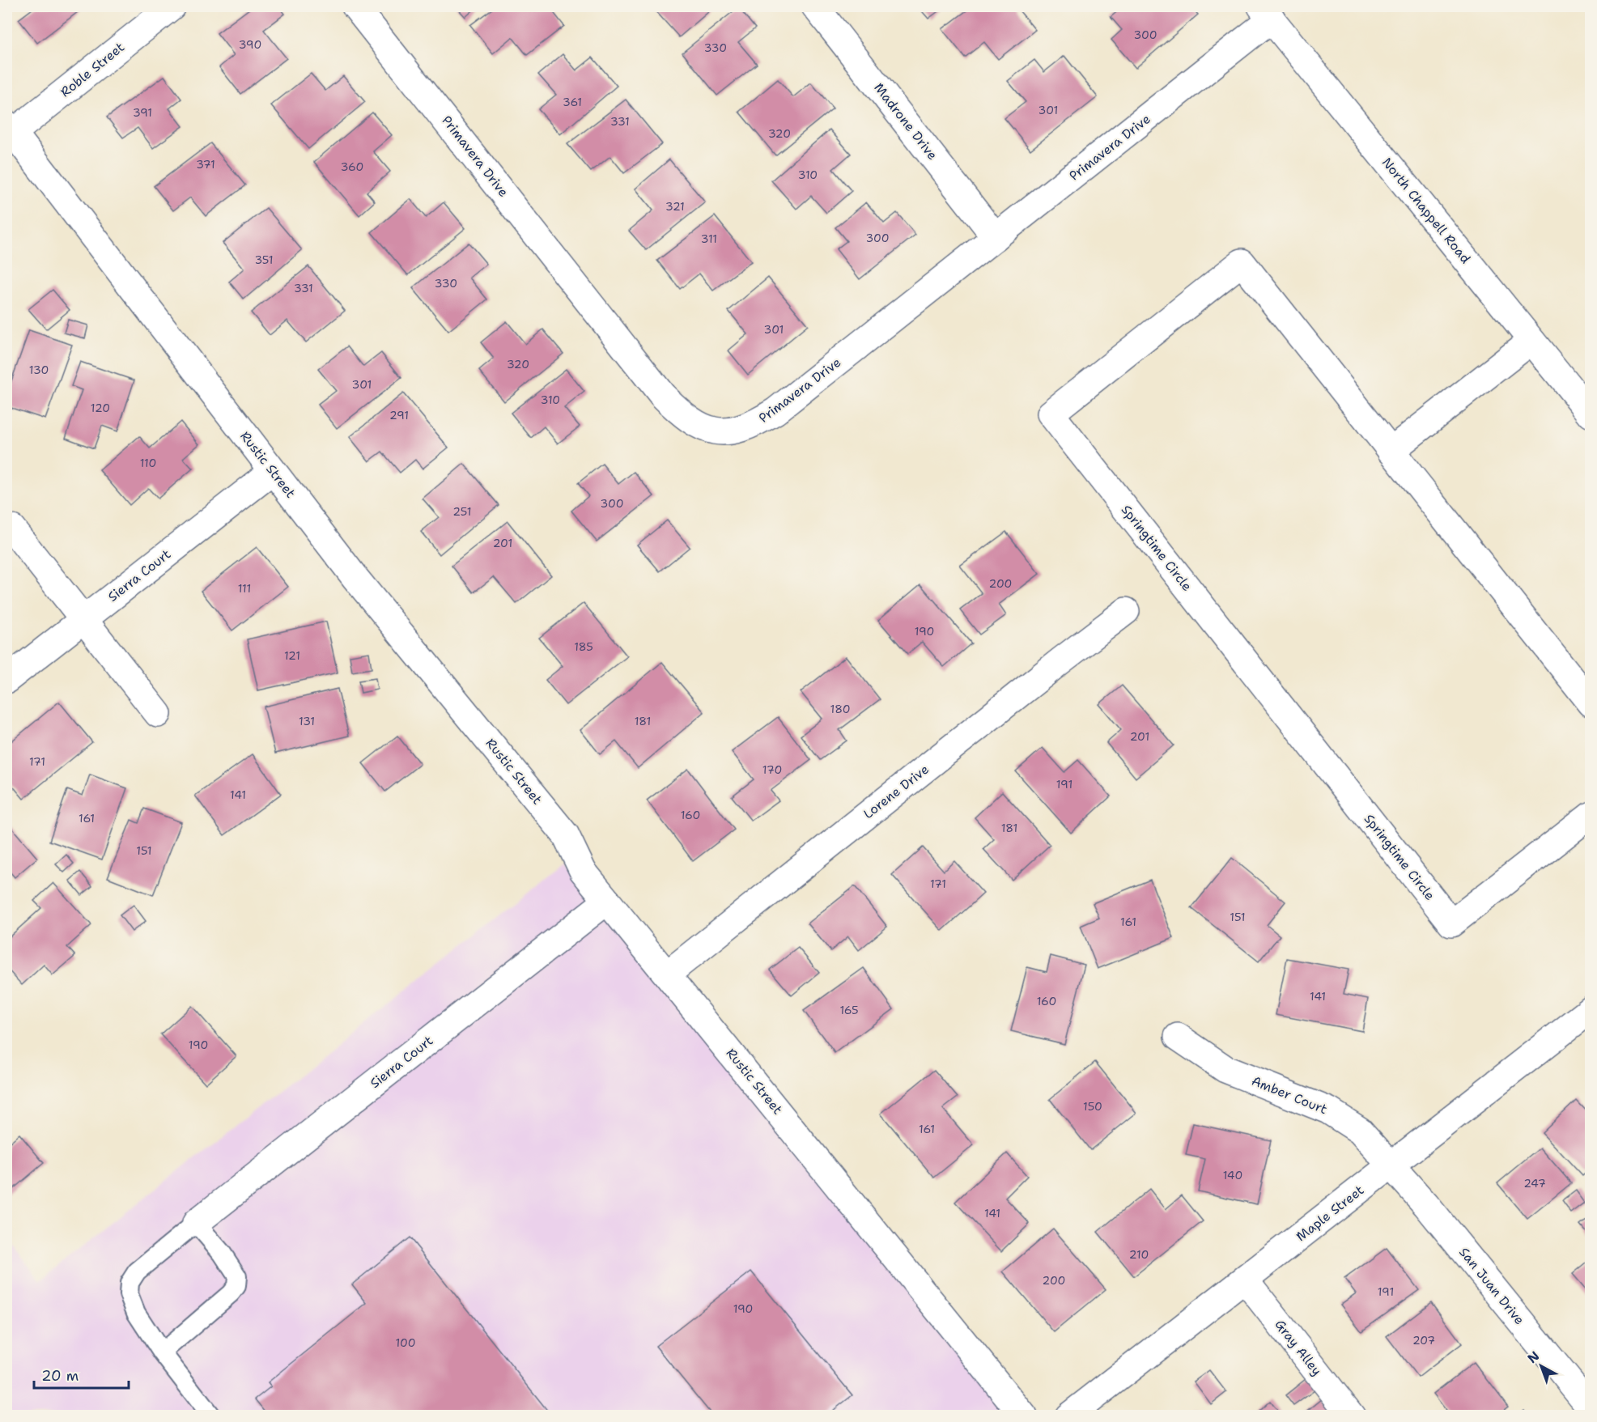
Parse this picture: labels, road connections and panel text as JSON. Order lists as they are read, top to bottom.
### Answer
{
  "streets": {
    "street": [
      "Roble Street",
      "Madrone Drive",
      "Primavera Drive",
      "North Chappell Road",
      "Rustic Street",
      "Springtime Circle",
      "Sierra Court",
      "Lorene Drive",
      "Amber Court",
      "Maple Street",
      "San Juan Drive",
      "Gray Alley"
    ]
  },
  "crossings": [
    ["Roble Street", "Rustic Street"],
    ["Madrone Drive", "Primavera Drive"],
    ["Primavera Drive", "North Chappell Road"],
    ["Rustic Street", "Sierra Court"],
    ["Rustic Street", "Lorene Drive"],
    ["Amber Court", "Maple Street"],
    ["Amber Court", "San Juan Drive"],
    ["Maple Street", "San Juan Drive"],
    ["Maple Street", "Gray Alley"]
  ],
  "house_numbers": [
    "300",
    "390",
    "330",
    "361",
    "301",
    "391",
    "331",
    "320",
    "371",
    "360",
    "310",
    "321",
    "300",
    "311",
    "351",
    "330",
    "331",
    "301",
    "320",
    "130",
    "301",
    "310",
    "120",
    "291",
    "110",
    "300",
    "251",
    "201",
    "200",
    "111",
    "190",
    "185",
    "121",
    "180",
    "131",
    "181",
    "201",
    "171",
    "170",
    "191",
    "141",
    "160",
    "161",
    "181",
    "151",
    "171",
    "151",
    "161",
    "141",
    "160",
    "165",
    "190",
    "150",
    "161",
    "140",
    "247",
    "141",
    "210",
    "200",
    "191",
    "190",
    "207",
    "100"
  ],
  "scale_bar": "20 m",
  "north": "top left"
}
